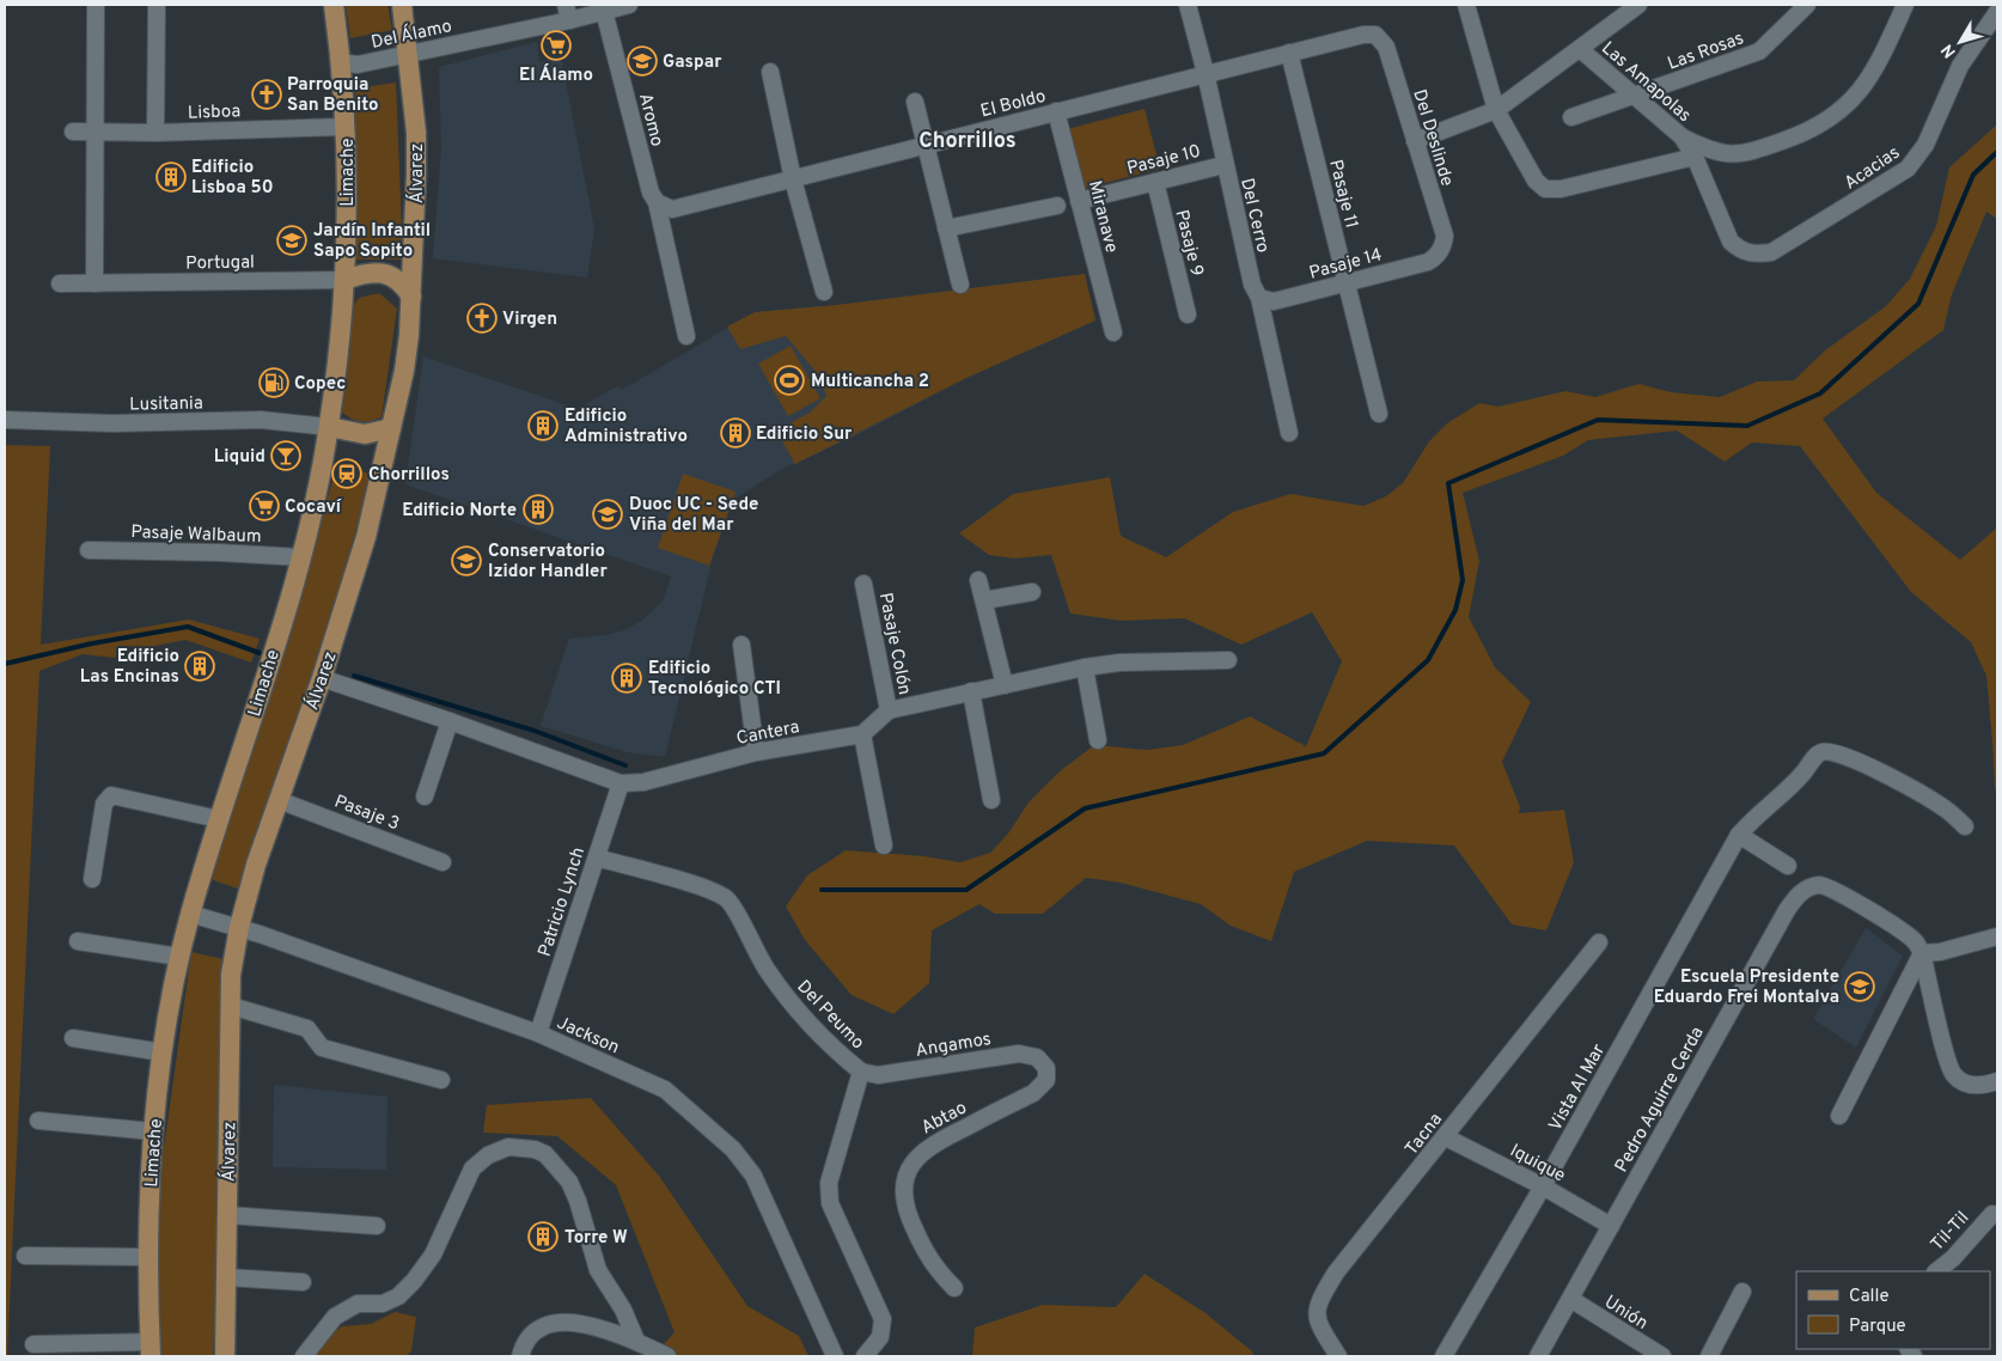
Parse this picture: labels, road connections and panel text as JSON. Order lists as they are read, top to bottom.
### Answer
{
  "streets": {
    "main road": ["Limache", "Álvarez"],
    "street": [
      "Del Álamo",
      "Las Rosas",
      "Las Amapolas",
      "El Boldo",
      "Lisboa",
      "Aromo",
      "Del Deslinde",
      "Pasaje 10",
      "Acacias",
      "Pasaje 11",
      "Del Cerro",
      "Miranave",
      "Pasaje 9",
      "Portugal",
      "Pasaje 14",
      "Lusitania",
      "Pasaje Walbaum",
      "Pasaje Colón",
      "Cantera",
      "Pasaje 3",
      "Patricio Lynch",
      "Del Peumo",
      "Jackson",
      "Angamos",
      "Vista Al Mar",
      "Pedro Aguirre Cerda",
      "Abtao",
      "Tacna",
      "Iquique",
      "Til-Til",
      "Unión"
    ]
  },
  "crossings": [
    ["Del Álamo", "Aromo"],
    ["Del Álamo", "Limache"],
    ["Del Álamo", "Álvarez"],
    ["Las Rosas", "Las Amapolas"],
    ["Las Amapolas", "Acacias"],
    ["El Boldo", "Aromo"],
    ["El Boldo", "Del Deslinde"],
    ["El Boldo", "Pasaje 11"],
    ["El Boldo", "Del Cerro"],
    ["El Boldo", "Miranave"],
    ["Lisboa", "Limache"],
    ["Del Deslinde", "Pasaje 14"],
    ["Pasaje 10", "Del Cerro"],
    ["Pasaje 10", "Miranave"],
    ["Pasaje 10", "Pasaje 9"],
    ["Limache", "Portugal"],
    ["Limache", "Lusitania"],
    ["Limache", "Pasaje Walbaum"],
    ["Limache", "Jackson"],
    ["Álvarez", "Cantera"],
    ["Álvarez", "Pasaje 3"],
    ["Álvarez", "Jackson"],
    ["Pasaje 11", "Pasaje 14"],
    ["Del Cerro", "Pasaje 14"],
    ["Cantera", "Patricio Lynch"],
    ["Patricio Lynch", "Del Peumo"],
    ["Patricio Lynch", "Jackson"],
    ["Del Peumo", "Angamos"],
    ["Angamos", "Abtao"],
    ["Vista Al Mar", "Iquique"],
    ["Pedro Aguirre Cerda", "Iquique"],
    ["Pedro Aguirre Cerda", "Unión"],
    ["Tacna", "Iquique"]
  ],
  "districts": ["Chorrillos"],
  "places": {
    "supermarket": ["El Álamo", "Cocaví"],
    "school or university": [
      "Gaspar",
      "Jardín Infantil Sapo Sopito",
      "Duoc UC - Sede Viña del Mar",
      "Conservatorio Izidor Handler",
      "Escuela Presidente Eduardo Frei Montalva"
    ],
    "church": ["Parroquia San Benito", "Virgen"],
    "building": [
      "Edificio Lisboa 50",
      "Edificio Administrativo",
      "Edificio Sur",
      "Edificio Norte",
      "Edificio Las Encinas",
      "Edificio Tecnológico CTI",
      "Torre W"
    ],
    "sports": ["Multicancha 2"],
    "fuel station": ["Copec"],
    "bar": ["Liquid"],
    "station": ["Chorrillos"]
  },
  "legend": ["Calle", "Parque"],
  "north": "bottom left"
}
